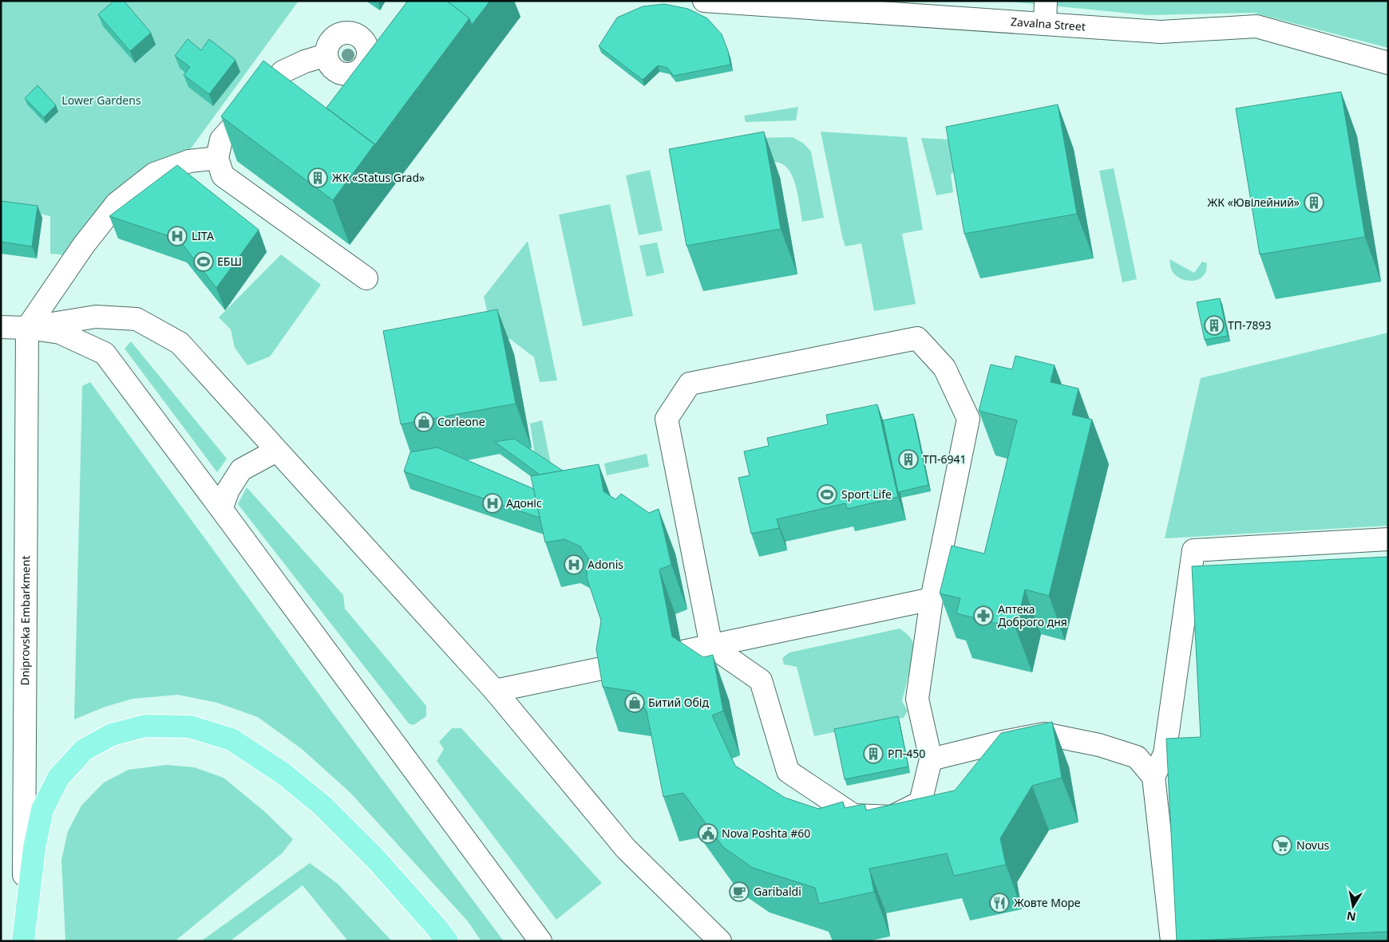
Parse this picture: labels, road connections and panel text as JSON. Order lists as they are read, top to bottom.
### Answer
{
  "streets": {
    "street": ["Zavalna Street", "Dniprovska Embarkment"]
  },
  "parks": ["Lower Gardens"],
  "places": {
    "building": [
      "ЖК «Status Grad»",
      "ЖК «Ювілейний»",
      "ТП-7893",
      "ТП-6941",
      "РП-450"
    ],
    "hospital": ["LITA", "Адоніс", "Adonis"],
    "sports": ["ЕБШ", "Sport Life"],
    "shop": ["Corleone", "Битий Обід"],
    "pharmacy": ["Аптека Доброго дня"],
    "public building": ["Nova Poshta #60"],
    "supermarket": ["Novus"],
    "cafe": ["Garibaldi"],
    "restaurant": ["Жовте Море"]
  },
  "north": "bottom"
}
